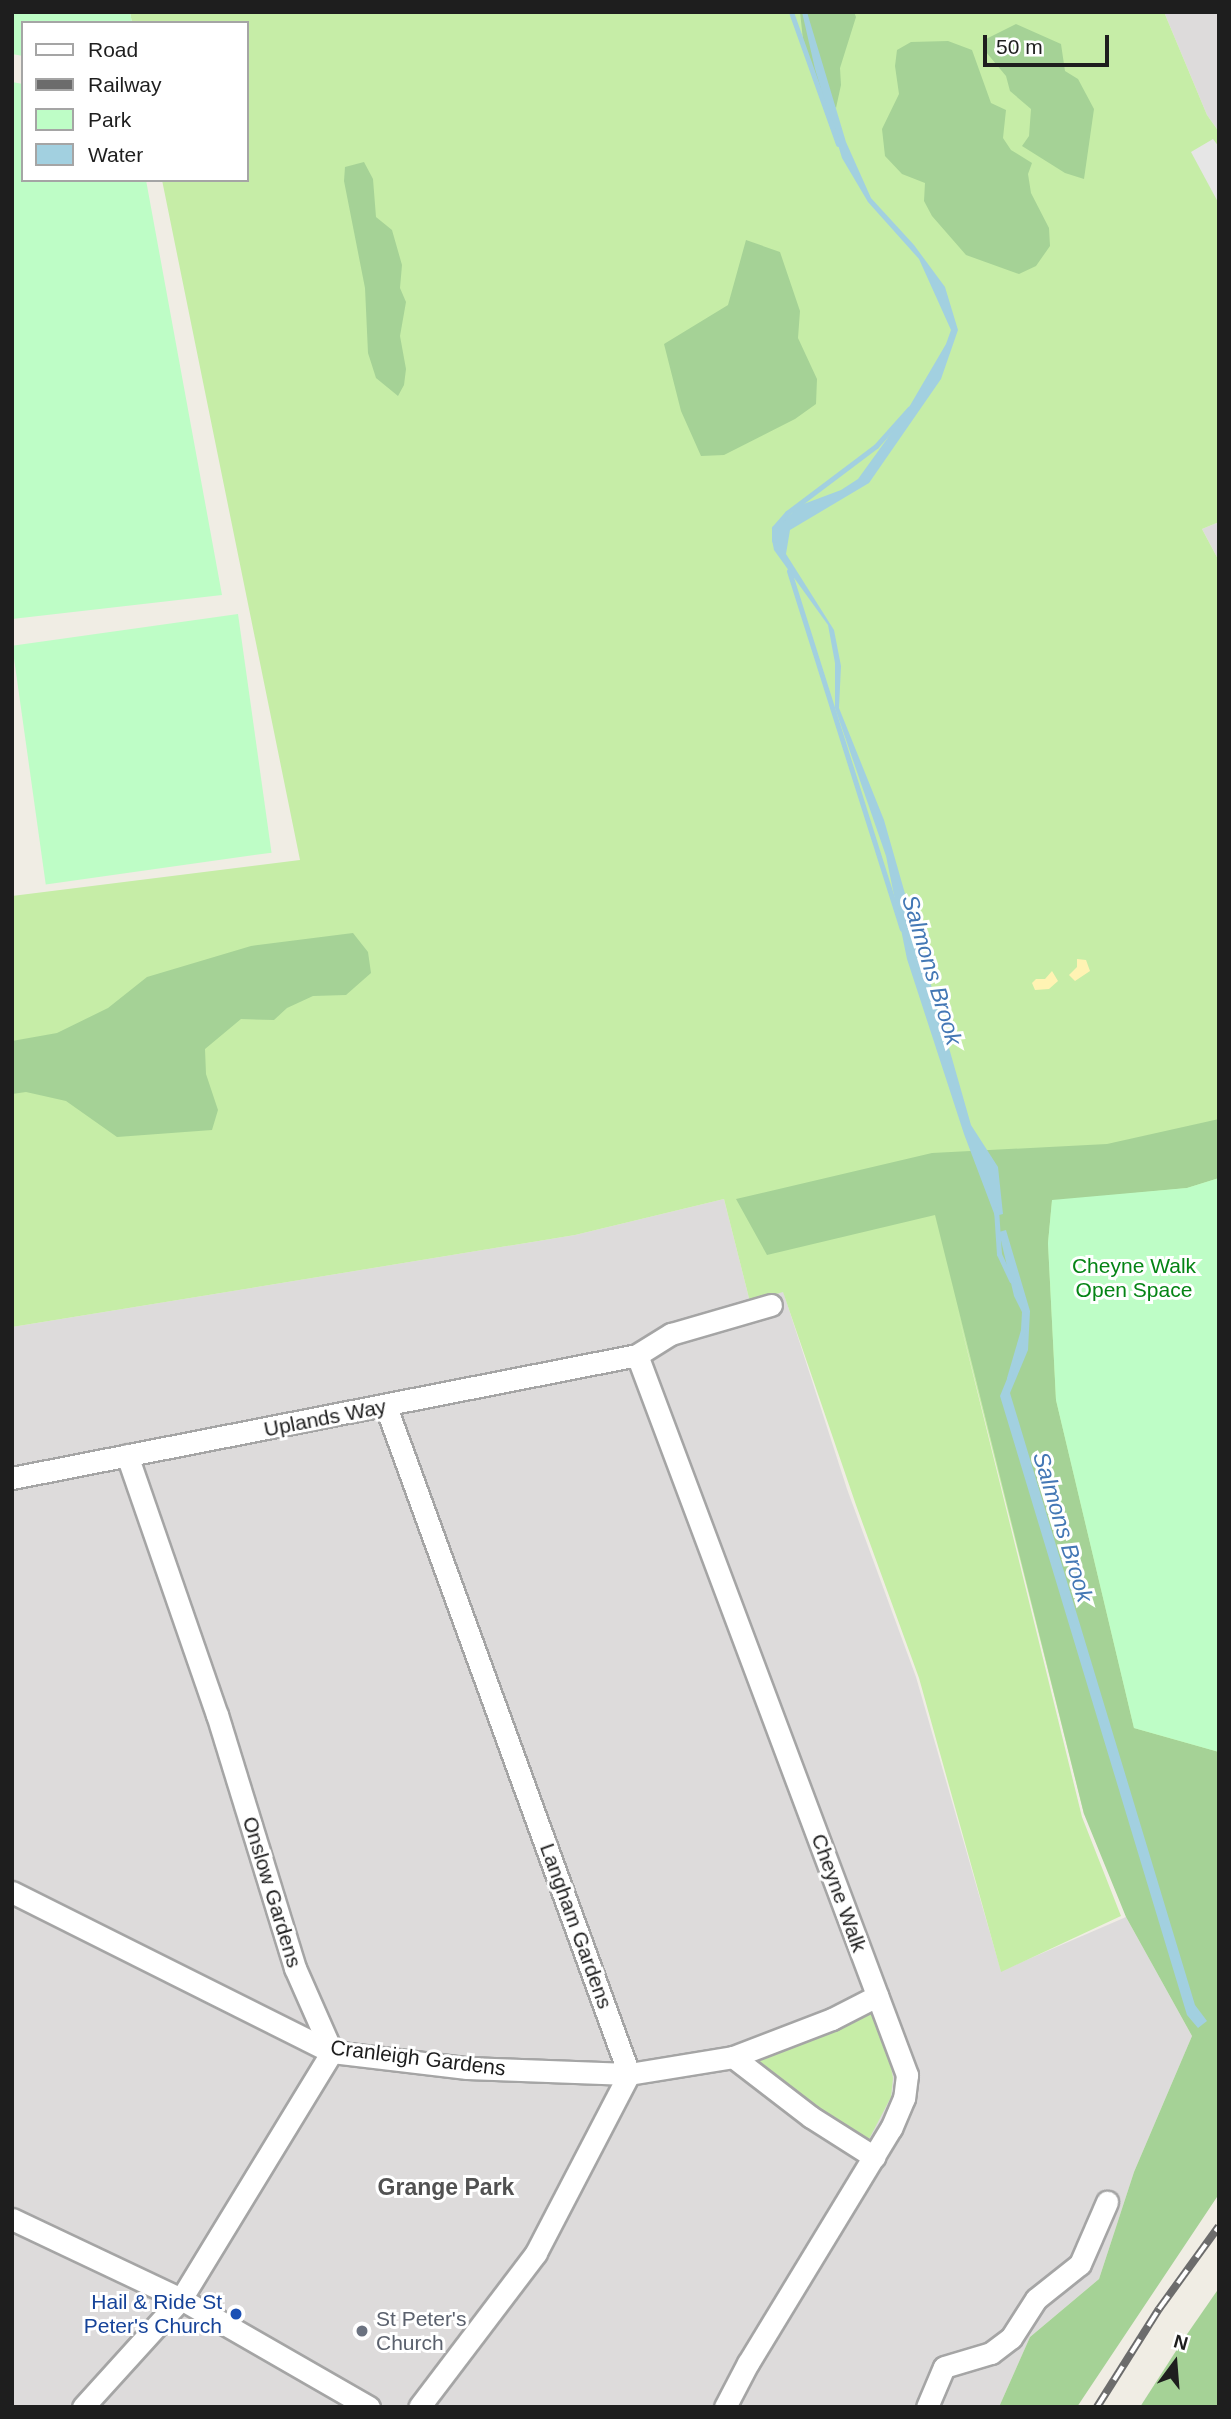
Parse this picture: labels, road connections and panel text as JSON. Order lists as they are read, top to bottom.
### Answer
{
  "streets": {
    "street": [
      "Uplands Way",
      "Onslow Gardens",
      "Cheyne Walk",
      "Langham Gardens",
      "Cranleigh Gardens"
    ]
  },
  "crossings": [
    ["Uplands Way", "Onslow Gardens"],
    ["Uplands Way", "Cheyne Walk"],
    ["Uplands Way", "Langham Gardens"],
    ["Onslow Gardens", "Cranleigh Gardens"],
    ["Cheyne Walk", "Cranleigh Gardens"],
    ["Langham Gardens", "Cranleigh Gardens"]
  ],
  "districts": ["Grange Park"],
  "water": ["Salmons Brook"],
  "parks": ["Cheyne Walk Open Space"],
  "places": ["Hail & Ride St Peter's Church", "St Peter's Church"],
  "legend": [
    "Road",
    "Railway",
    "Park",
    "Water"
  ],
  "scale_bar": "50 m",
  "north": "top"
}
